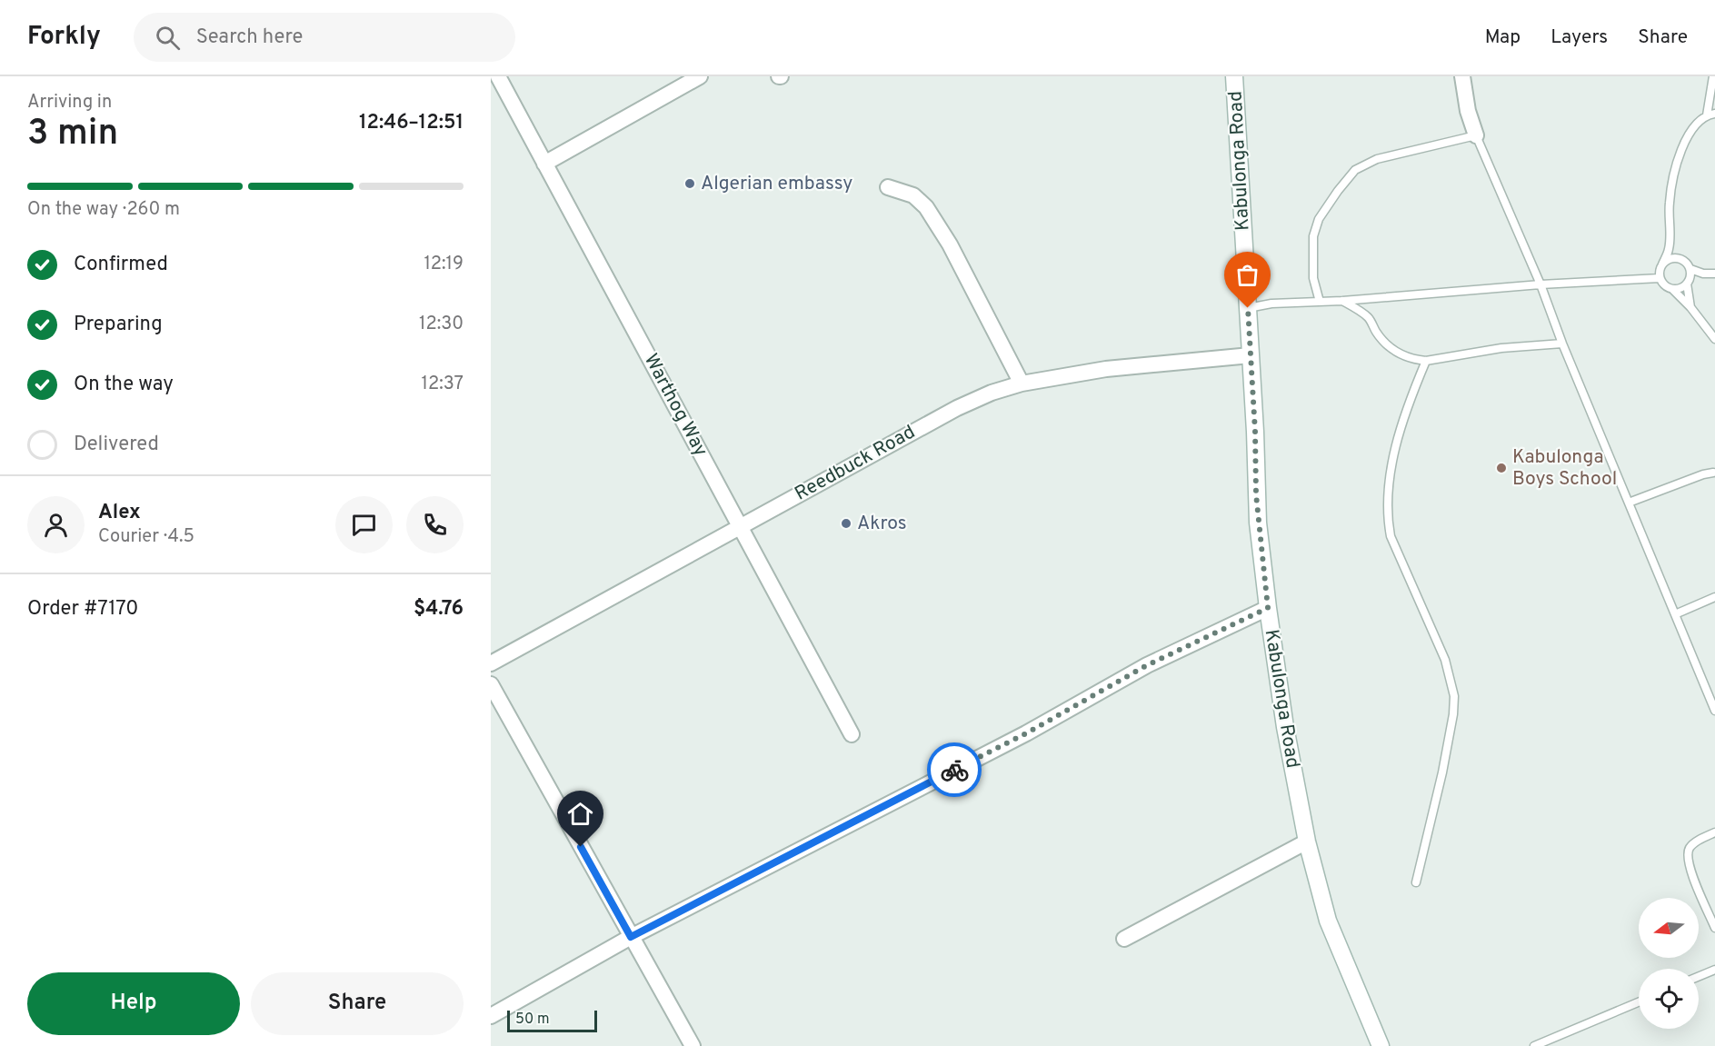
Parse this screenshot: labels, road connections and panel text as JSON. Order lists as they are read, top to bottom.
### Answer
{
  "streets": {
    "main road": ["Kabulonga Road"],
    "street": ["Warthog Way", "Reedbuck Road"]
  },
  "crossings": [
    ["Kabulonga Road", "Reedbuck Road"],
    ["Warthog Way", "Reedbuck Road"]
  ],
  "places": ["Algerian embassy", "Kabulonga Boys School", "Akros"],
  "scale_bar": "50 m",
  "north": "left",
  "page": {
    "header": "Forkly",
    "search": "Search here",
    "nav": ["Map", "Layers", "Share"],
    "heading": ["3 min", "Arriving in", "12:46–12:51"],
    "panel": [
      "Alex",
      "Courier · 4.5",
      "Order #7170",
      "$4.76"
    ],
    "bar": "On the way · 260 m",
    "list": [
      ["Confirmed", "12:19"],
      ["Preparing", "12:30"],
      ["On the way", "12:37"],
      "Delivered"
    ],
    "buttons": ["Help", "Share"],
    "scale": "50 m"
  }
}
